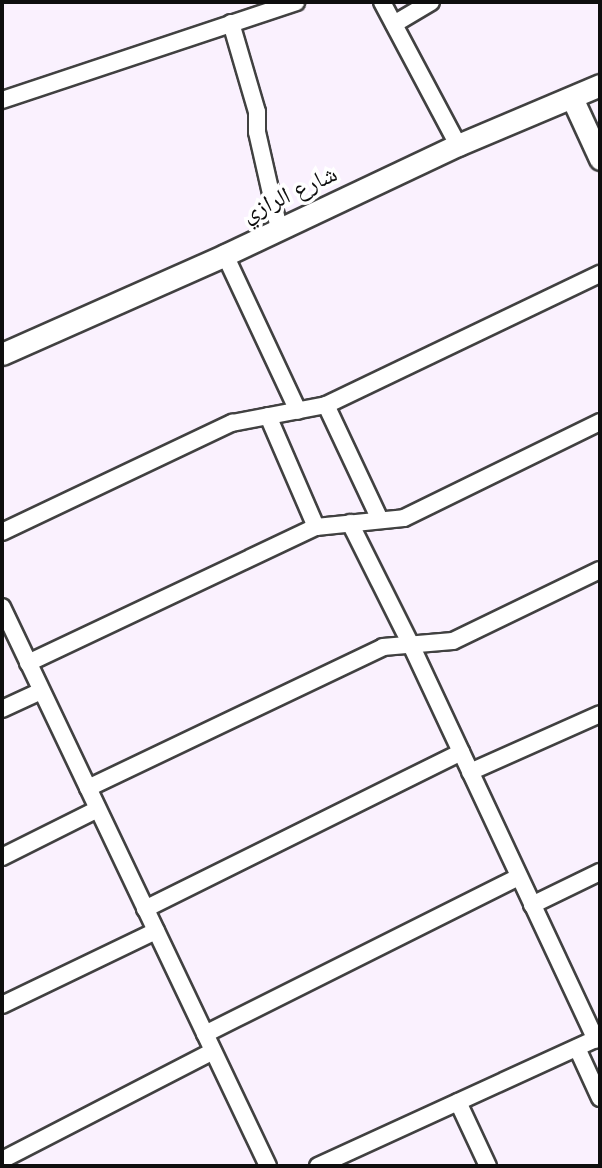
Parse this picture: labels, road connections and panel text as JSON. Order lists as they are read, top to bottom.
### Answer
{
  "streets": {
    "street": ["شارع الرازي"]
  }
}
